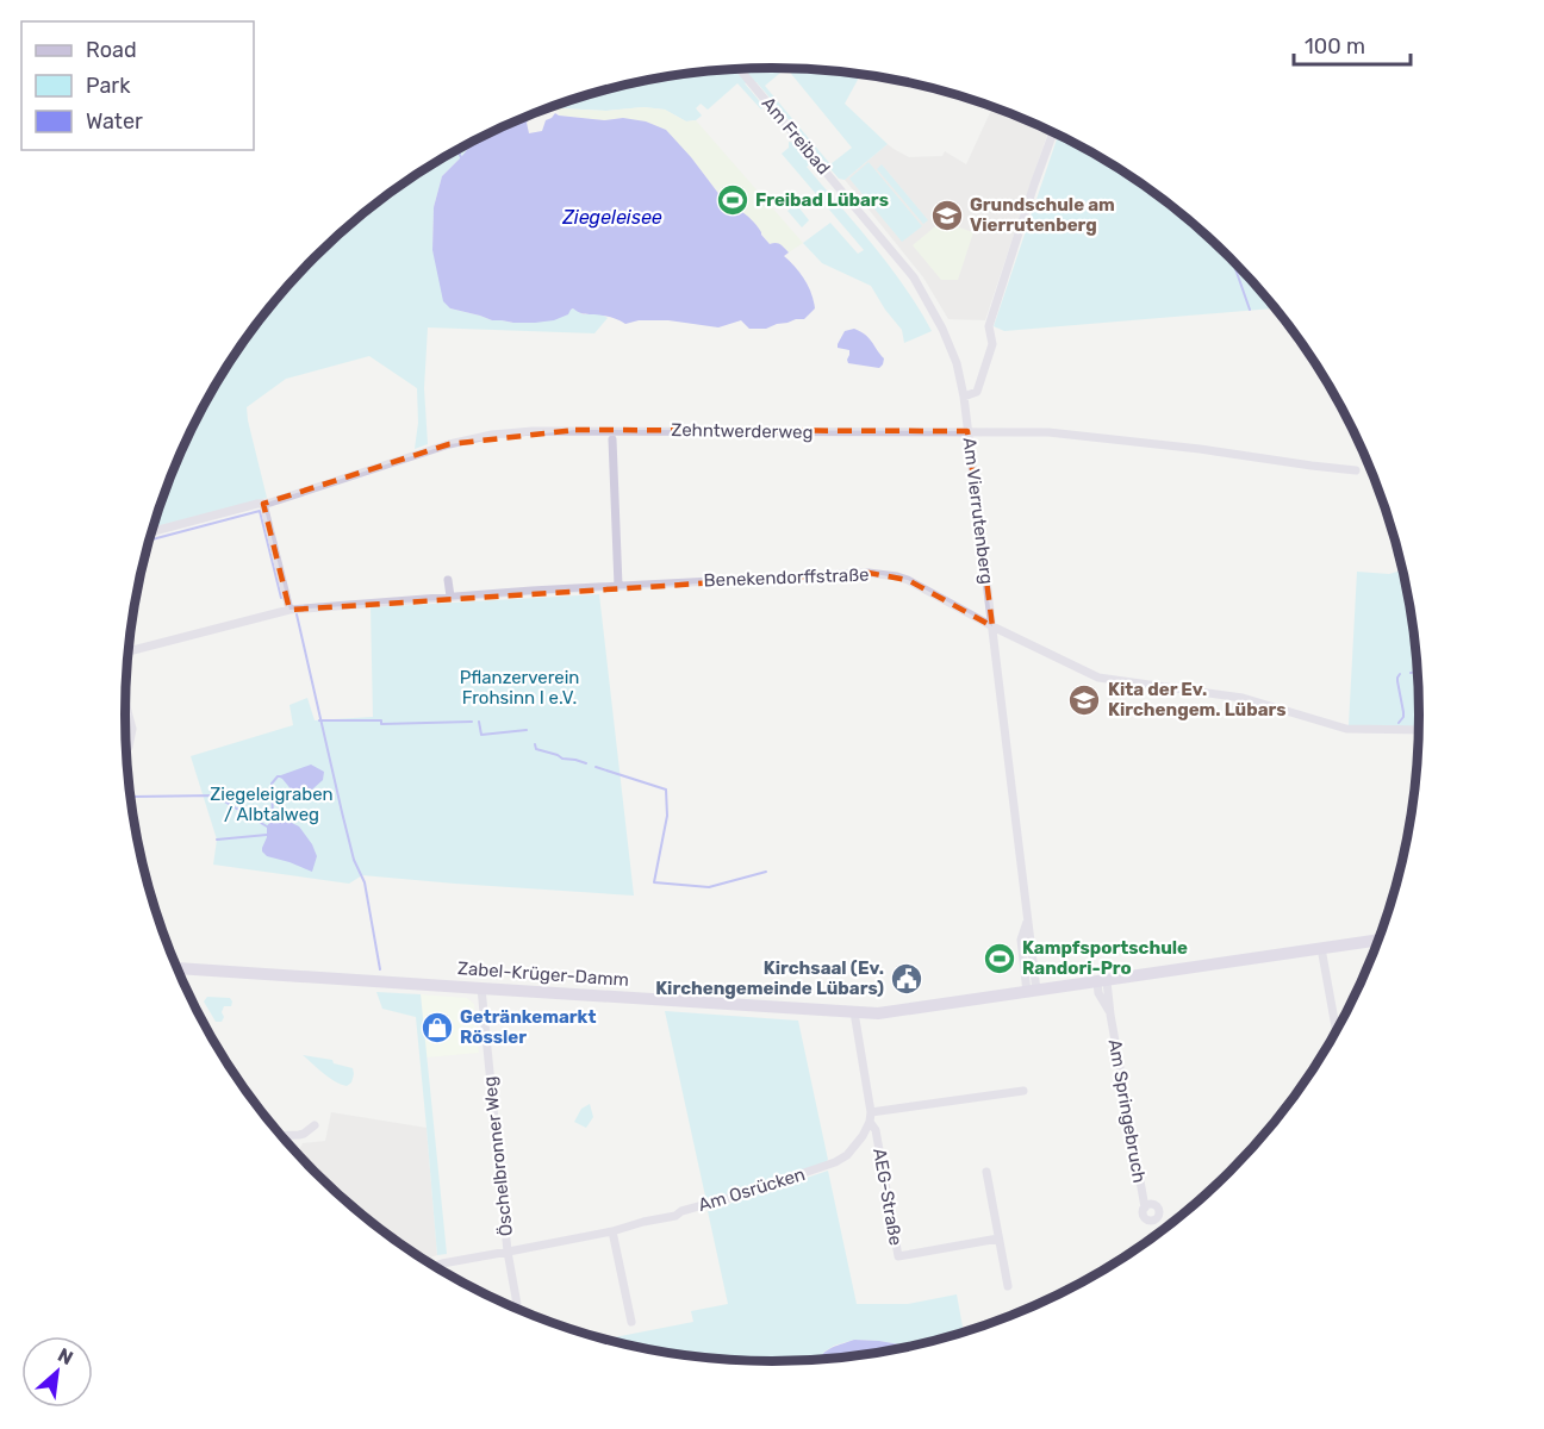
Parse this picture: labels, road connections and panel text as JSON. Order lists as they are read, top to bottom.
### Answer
{
  "streets": {
    "street": [
      "Am Freibad",
      "Zehntwerderweg",
      "Am Vierrutenberg",
      "Benekendorffstraße",
      "Zabel-Krüger-Damm",
      "Am Springebruch",
      "Öschelbronner Weg",
      "Am Osrücken",
      "AEG-Straße"
    ]
  },
  "crossings": [
    ["Am Freibad", "Am Vierrutenberg"],
    ["Zehntwerderweg", "Am Vierrutenberg"],
    ["Am Vierrutenberg", "Benekendorffstraße"],
    ["Am Vierrutenberg", "Zabel-Krüger-Damm"],
    ["Zabel-Krüger-Damm", "Am Springebruch"],
    ["Zabel-Krüger-Damm", "Öschelbronner Weg"],
    ["Zabel-Krüger-Damm", "Am Osrücken"],
    ["Öschelbronner Weg", "Am Osrücken"],
    ["Am Osrücken", "AEG-Straße"]
  ],
  "water": ["Ziegeleisee"],
  "parks": ["Pflanzerverein Frohsinn I e.V.", "Ziegeleigraben / Albtalweg"],
  "places": {
    "sports": ["Freibad Lübars", "Kampfsportschule Randori-Pro"],
    "school or university": ["Grundschule am Vierrutenberg", "Kita der Ev. Kirchengem. Lübars"],
    "public building": ["Kirchsaal (Ev. Kirchengemeinde Lübars)"],
    "shop": ["Getränkemarkt Rössler"]
  },
  "legend": ["Road", "Park", "Water"],
  "scale_bar": "100 m",
  "north": "top right"
}
